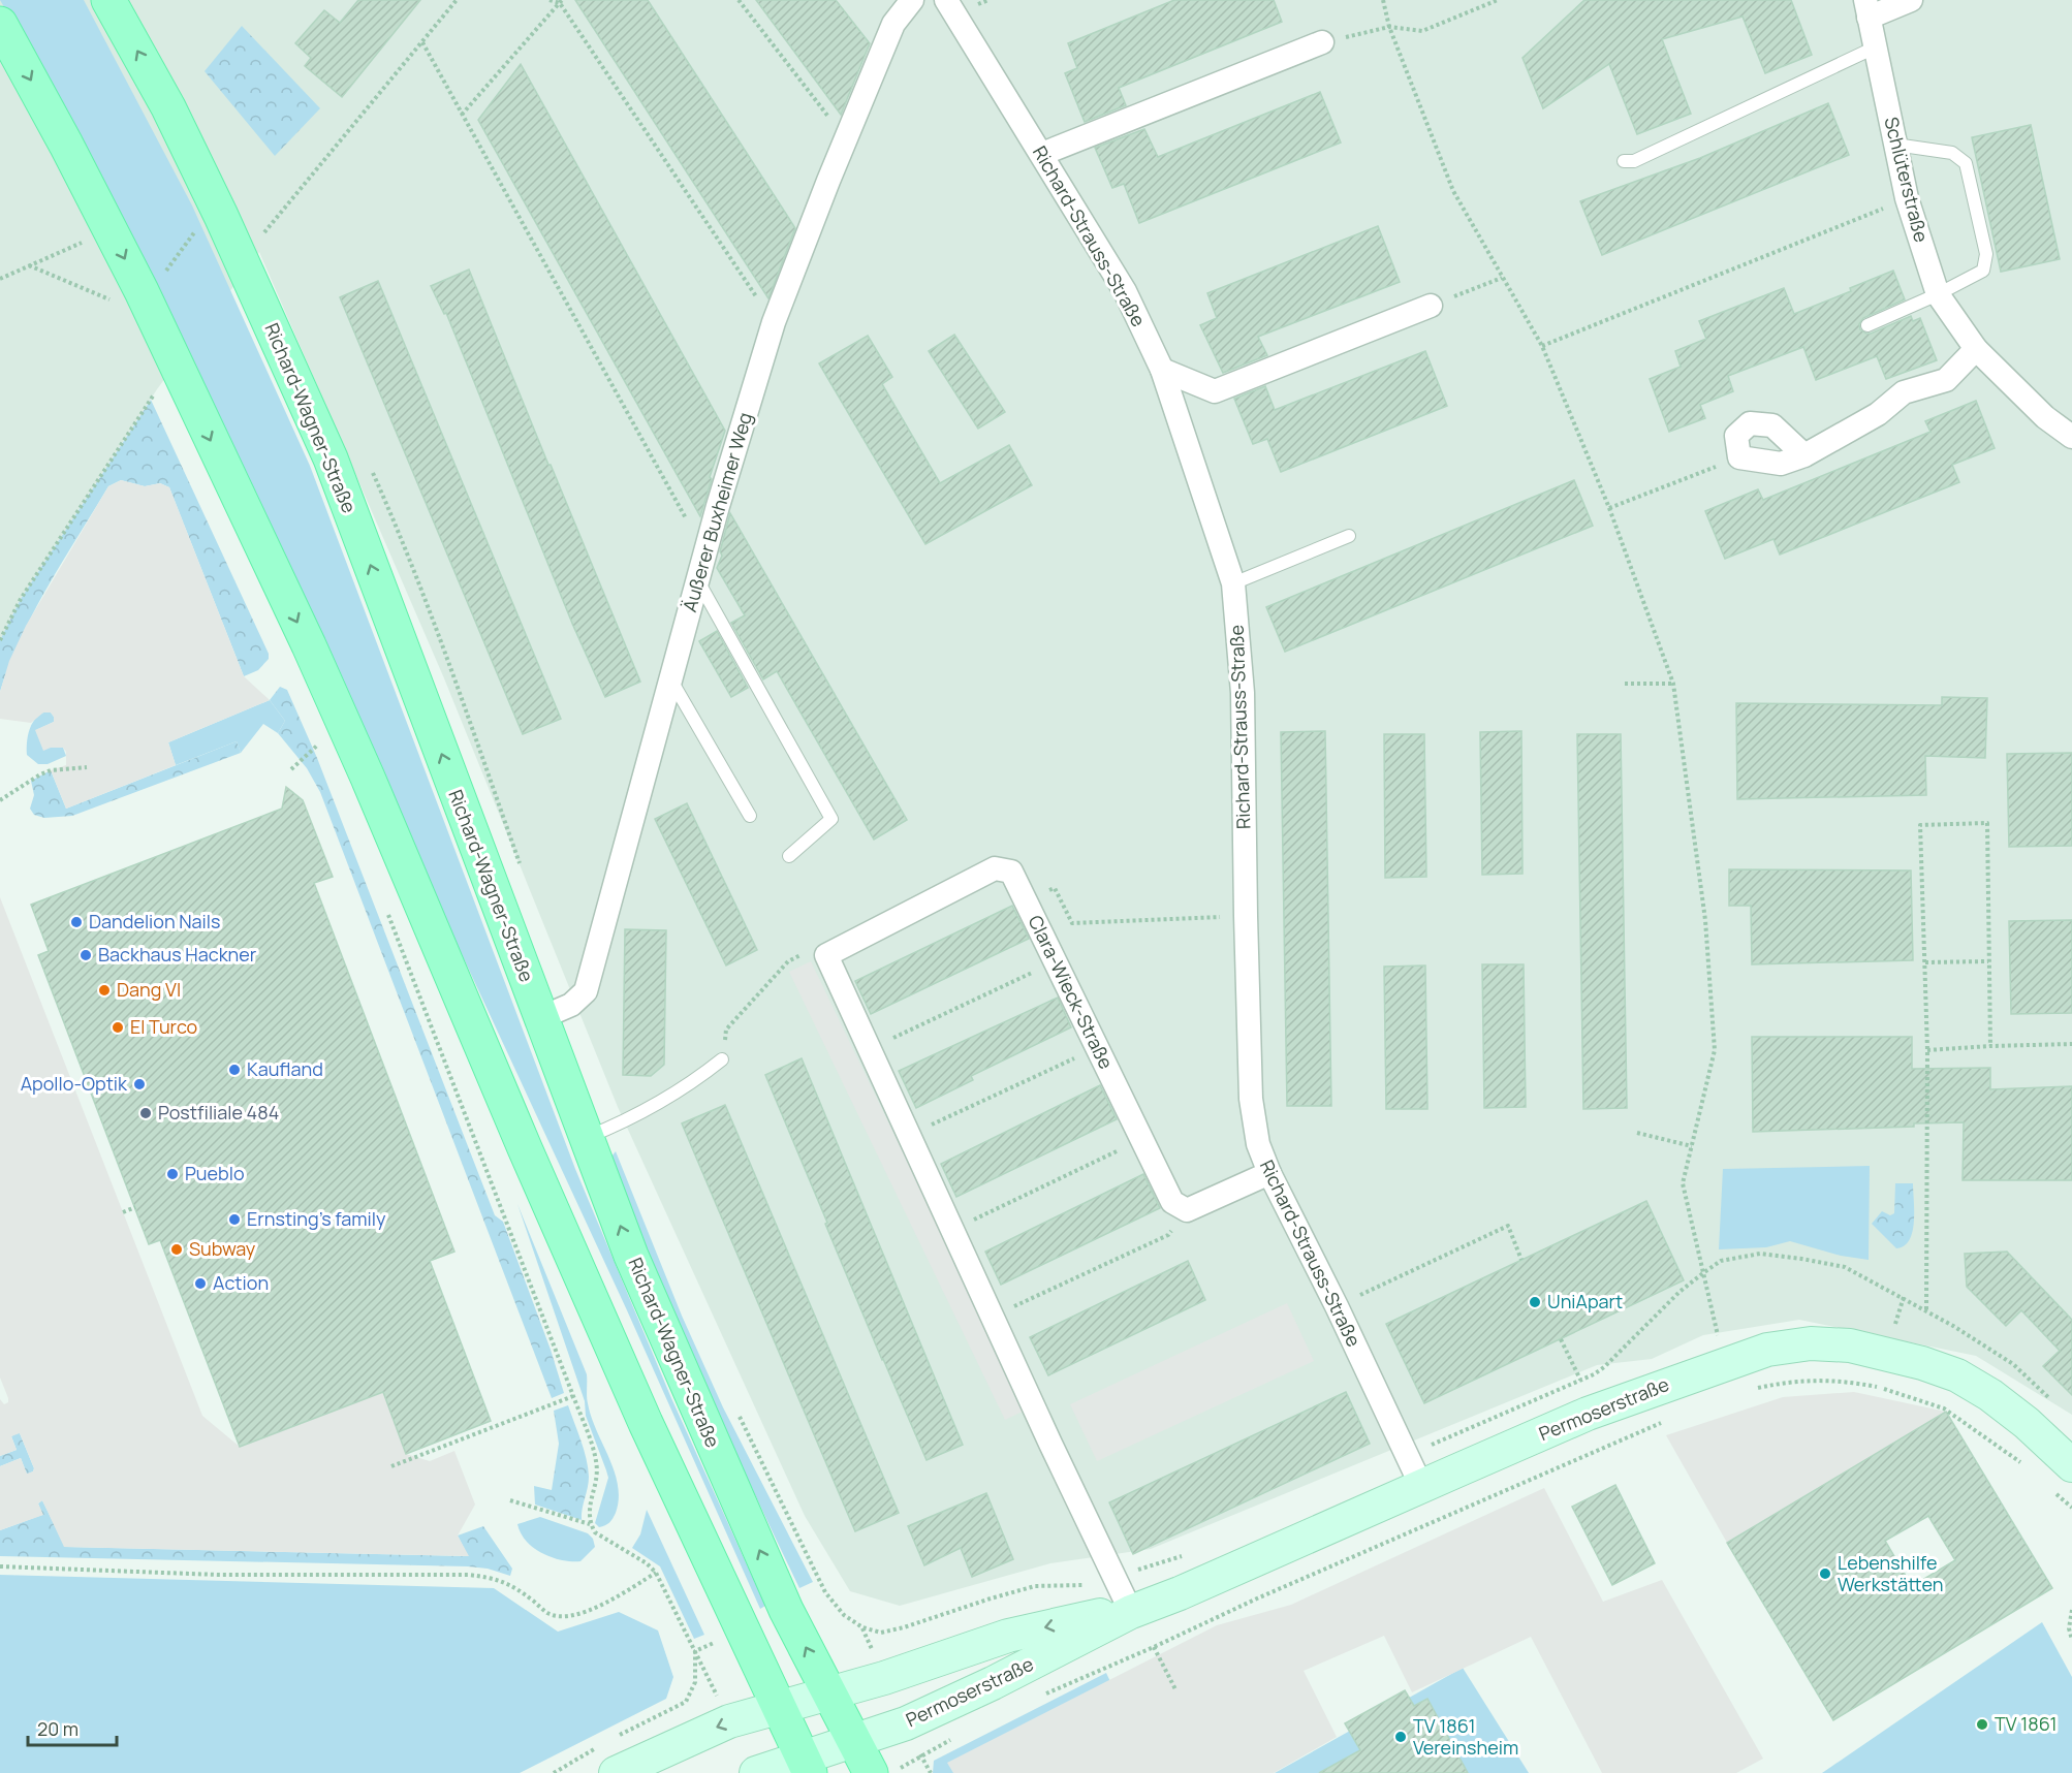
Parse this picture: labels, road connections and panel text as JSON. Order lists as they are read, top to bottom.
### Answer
{
  "streets": {
    "main road": ["Richard-Wagner-Straße"],
    "street": [
      "Schlüterstraße",
      "Richard-Strauss-Straße",
      "Äußerer Buxheimer Weg",
      "Clara-Wieck-Straße",
      "Permoserstraße"
    ]
  },
  "crossings": [
    ["Richard-Strauss-Straße", "Permoserstraße"],
    ["Richard-Wagner-Straße", "Äußerer Buxheimer Weg"],
    ["Richard-Wagner-Straße", "Permoserstraße"]
  ],
  "places": [
    "Dandelion Nails",
    "Backhaus Hackner",
    "Dang VI",
    "El Turco",
    "Kaufland",
    "Apollo-Optik",
    "Postfiliale 484",
    "Pueblo",
    "Ernsting's family",
    "Subway",
    "Action",
    "UniApart",
    "Lebenshilfe Werkstätten",
    "TV 1861",
    "TV 1861 Vereinsheim"
  ],
  "scale_bar": "20 m"
}
